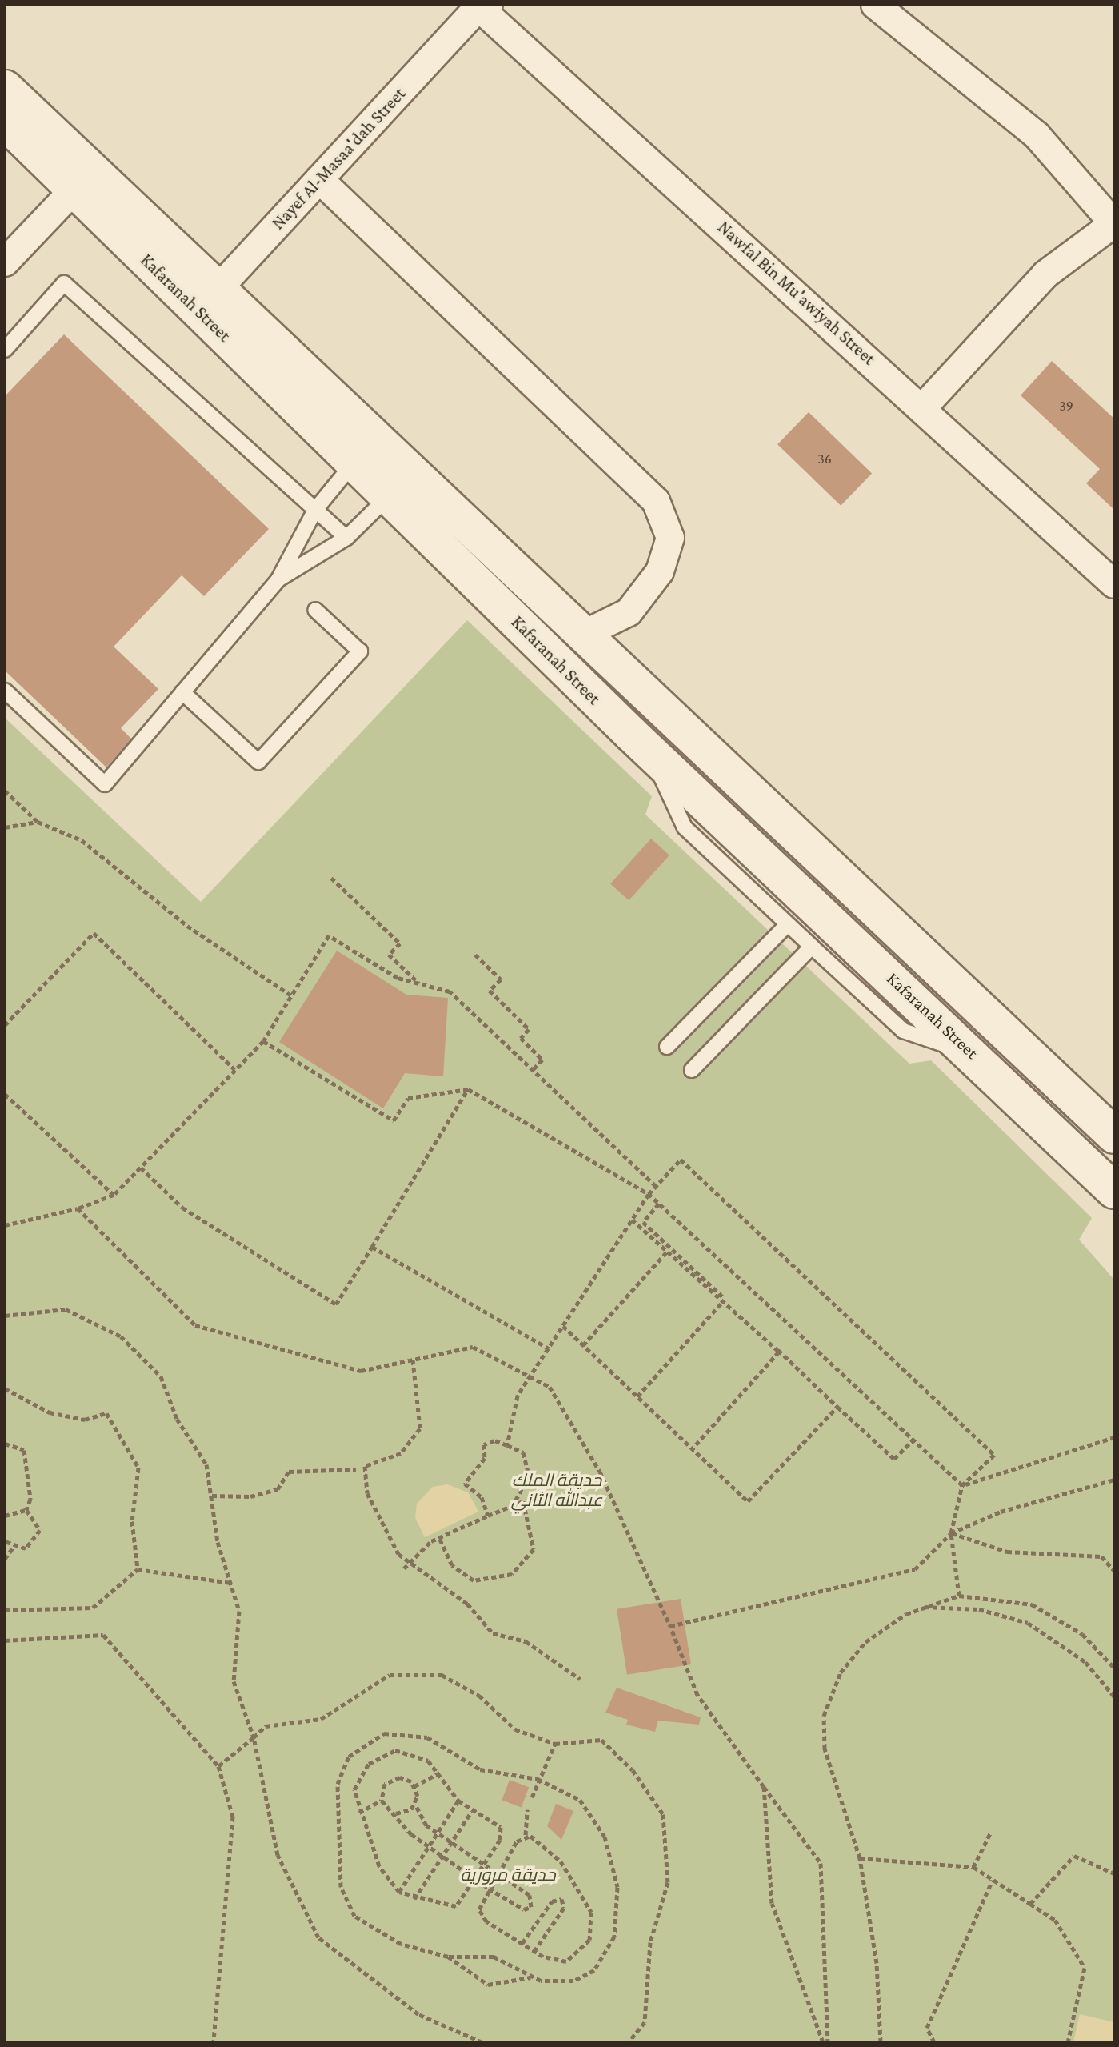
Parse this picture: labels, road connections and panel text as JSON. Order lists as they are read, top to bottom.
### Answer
{
  "streets": {
    "street": ["Nayef Al-Masaa'dah Street", "Nawfal Bin Mu'awiyah Street", "Kafaranah Street"]
  },
  "crossings": [
    ["Nayef Al-Masaa'dah Street", "Nawfal Bin Mu'awiyah Street"],
    ["Nayef Al-Masaa'dah Street", "Kafaranah Street"]
  ],
  "parks": ["حديقة الملك عبدالله الثاني", "حديقة مرورية"],
  "house_numbers": ["39", "36"]
}
